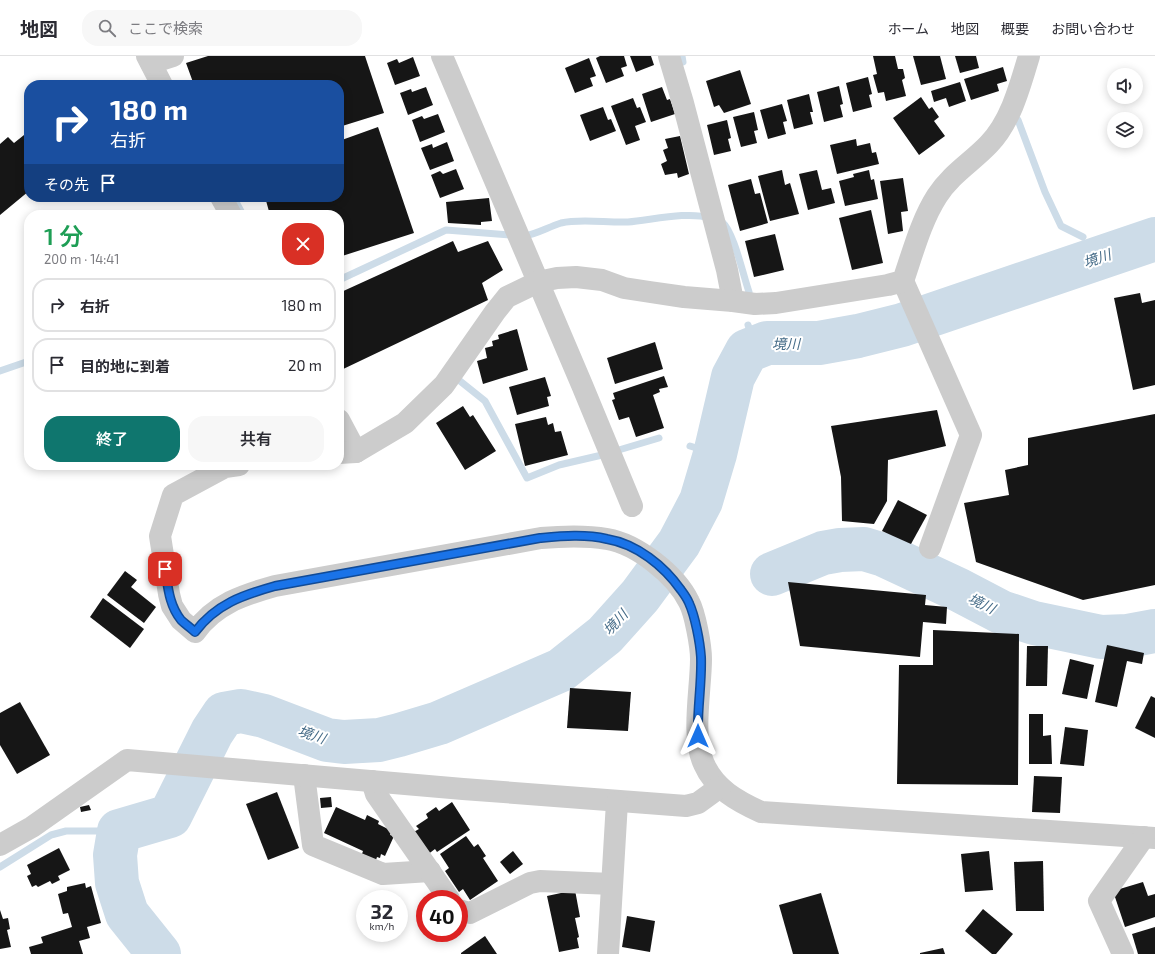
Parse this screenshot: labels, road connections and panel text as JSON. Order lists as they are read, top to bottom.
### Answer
{
  "water": ["境川"],
  "page": {
    "header": "地図",
    "search": "ここで検索",
    "nav": [
      "ホーム",
      "地図",
      "概要",
      "お問い合わせ"
    ],
    "turn": ["180 m", "右折"],
    "then": "その先",
    "heading": ["1 分", "200 m · 14:41"],
    "list": [
      {
        "name": "右折",
        "value": "180 m"
      },
      {
        "name": "目的地に到着",
        "value": "20 m"
      }
    ],
    "buttons": ["終了", "共有"],
    "speed": "32 km/h",
    "limit": "40"
  }
}
